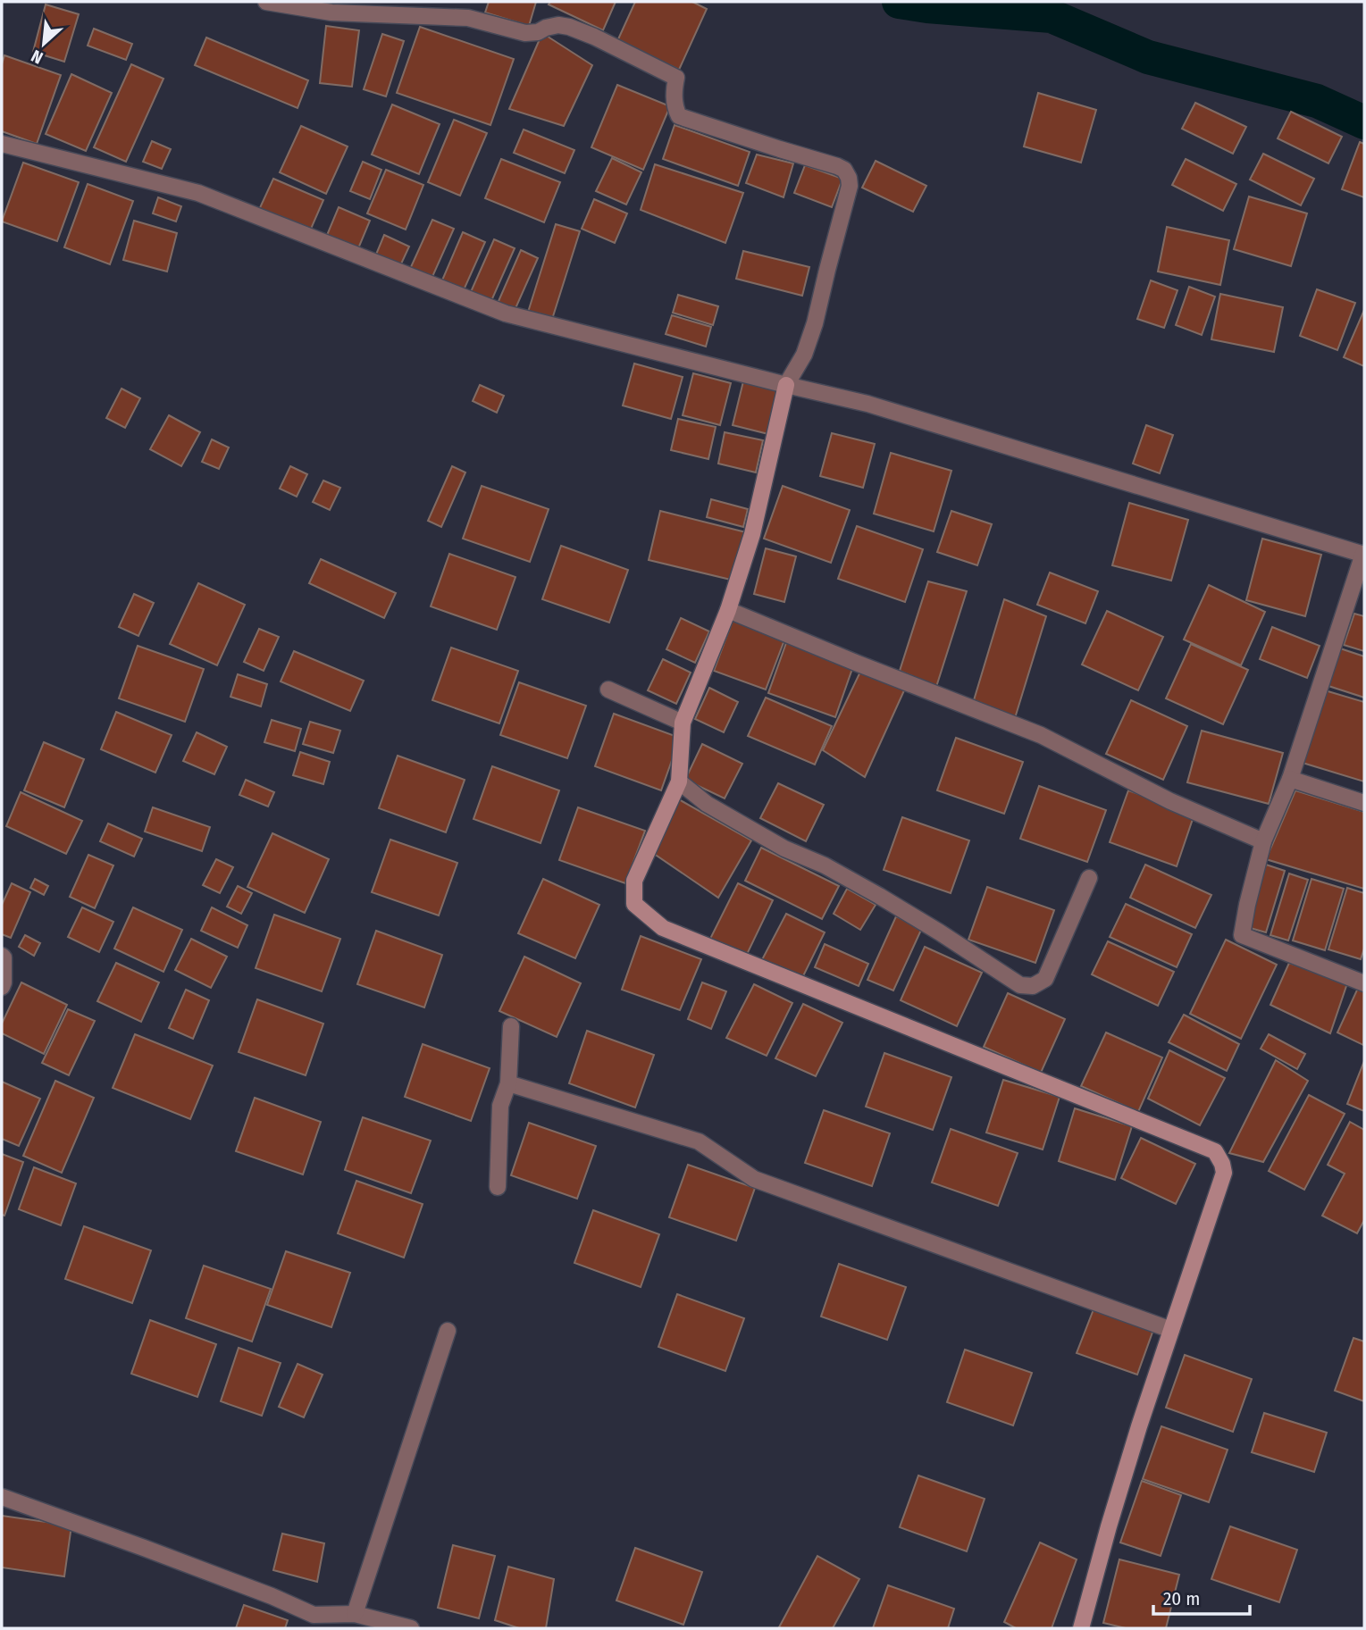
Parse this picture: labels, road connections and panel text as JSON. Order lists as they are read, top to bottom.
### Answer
{
  "scale_bar": "20 m",
  "north": "bottom left"
}
